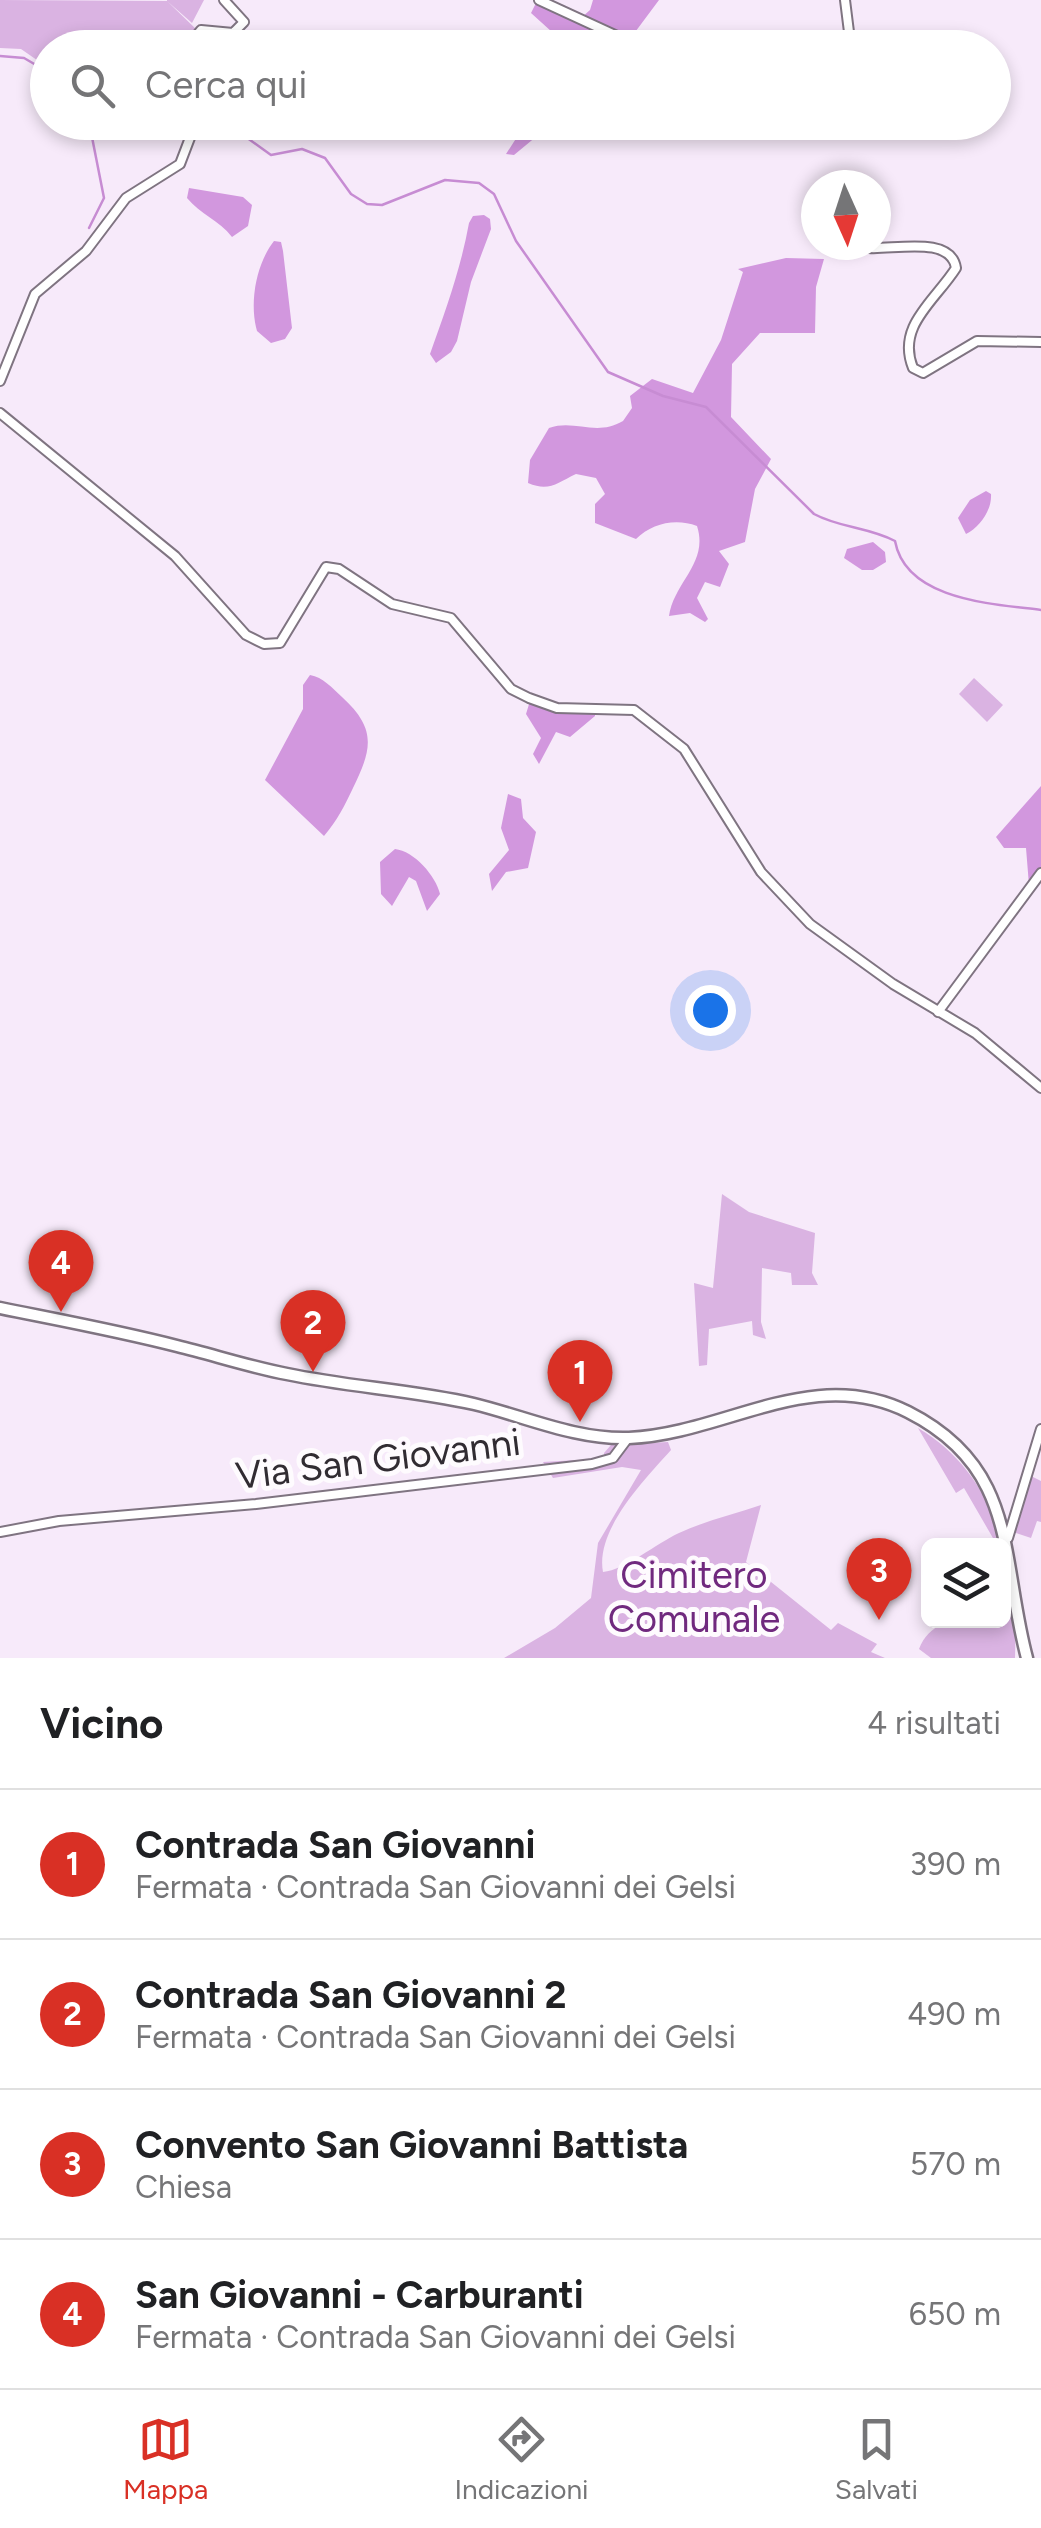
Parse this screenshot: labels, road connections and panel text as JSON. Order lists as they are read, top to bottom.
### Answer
{
  "streets": {
    "main road": ["Via San Giovanni"]
  },
  "parks": ["Cimitero Comunale"],
  "north": "bottom",
  "page": {
    "search": "Cerca qui",
    "pins": [
      "4",
      "2",
      "1",
      "3"
    ],
    "heading": ["Vicino", "4 risultati"],
    "list": [
      {
        "mark": "1",
        "name": "Contrada San Giovanni",
        "note": "Fermata · Contrada San Giovanni dei Gelsi",
        "value": "390 m"
      },
      {
        "mark": "2",
        "name": "Contrada San Giovanni 2",
        "note": "Fermata · Contrada San Giovanni dei Gelsi",
        "value": "490 m"
      },
      {
        "mark": "3",
        "name": "Convento San Giovanni Battista",
        "note": "Chiesa",
        "value": "570 m"
      },
      {
        "mark": "4",
        "name": "San Giovanni - Carburanti",
        "note": "Fermata · Contrada San Giovanni dei Gelsi",
        "value": "650 m"
      }
    ],
    "nav": ["Mappa", "Indicazioni", "Salvati"]
  }
}
